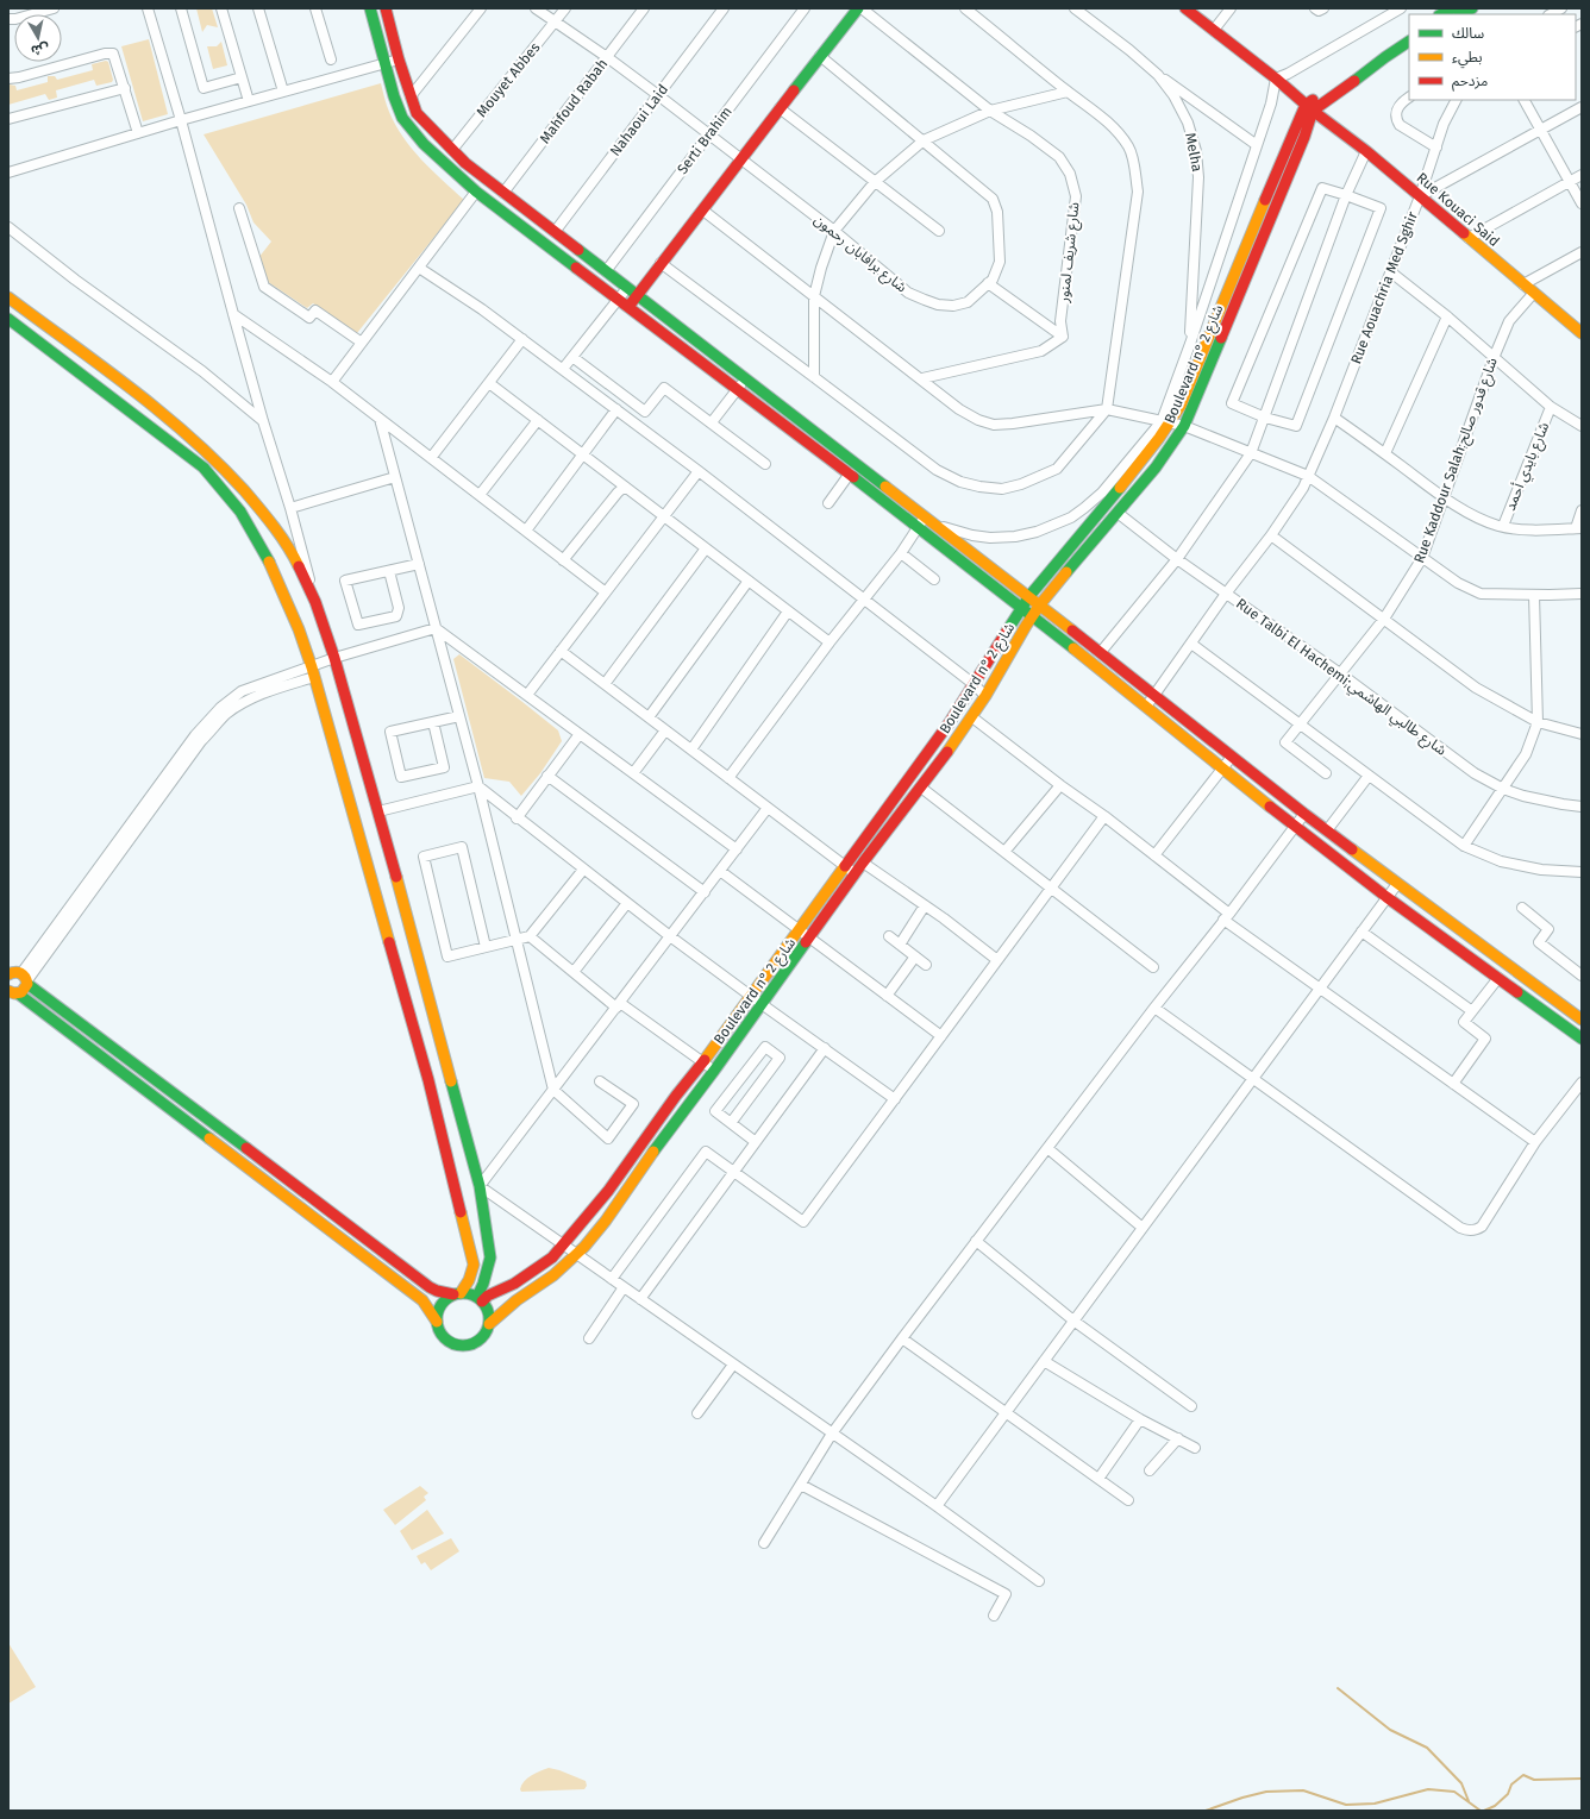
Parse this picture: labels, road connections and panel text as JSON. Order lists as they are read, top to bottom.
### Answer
{
  "streets": {
    "street": [
      "Mouyet Abbes",
      "Mahfoud Rabah",
      "Nahaoui Laid",
      "Serti Brahim",
      "Melha",
      "Rue Kouaci Said",
      "شارع شريف لمنور",
      "شارع برافابان رحمون",
      "Rue Aouachria Med Sghir",
      "Boulevard n° شارع 2",
      "Rue Kaddour Salah;شارع قدور صالح",
      "شارع بايدي أحمد",
      "Rue Talbi El Hachemi;شارع طالبي الهاشمي"
    ]
  },
  "crossings": [
    ["Mouyet Abbes", "شارع برافابان رحمون"],
    ["Mahfoud Rabah", "شارع برافابان رحمون"],
    ["Nahaoui Laid", "شارع برافابان رحمون"],
    ["Serti Brahim", "شارع برافابان رحمون"],
    ["Rue Kouaci Said", "Rue Aouachria Med Sghir"],
    ["Rue Kouaci Said", "Boulevard n° شارع 2"],
    ["Rue Kouaci Said", "Rue Kaddour Salah;شارع قدور صالح"],
    ["Rue Aouachria Med Sghir", "Rue Talbi El Hachemi;شارع طالبي الهاشمي"],
    ["Boulevard n° شارع 2", "Rue Talbi El Hachemi;شارع طالبي الهاشمي"],
    ["Rue Kaddour Salah;شارع قدور صالح", "Rue Talbi El Hachemi;شارع طالبي الهاشمي"]
  ],
  "legend": ["سالك", "بطيء", "مزدحم"],
  "north": "bottom"
}
